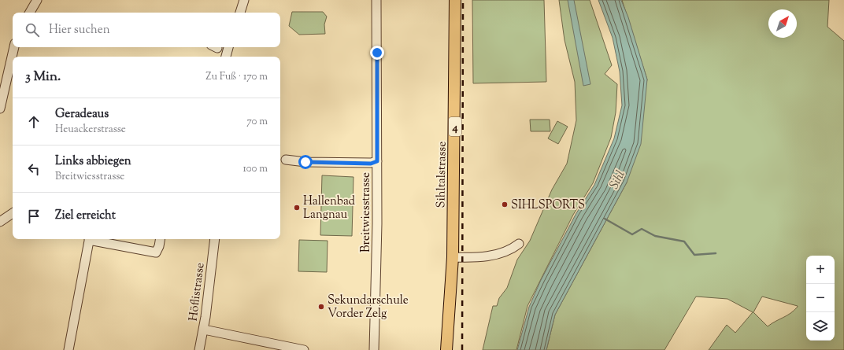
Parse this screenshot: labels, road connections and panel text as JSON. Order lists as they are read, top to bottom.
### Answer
{
  "streets": {
    "main road": ["4", "Sihltalstrasse"],
    "street": ["Breitwiesstrasse", "Höflistrasse"]
  },
  "water": ["Sihl"],
  "places": ["SIHLSPORTS", "Hallenbad Langnau", "Sekundarschule Vorder Zelg"],
  "north": "top right",
  "page": {
    "search": "Hier suchen",
    "heading": ["3 Min.", "Zu Fuß · 170 m"],
    "list": [
      ["Geradeaus", "Heuackerstrasse", "70 m"],
      ["Links abbiegen", "Breitwiesstrasse", "100 m"],
      "Ziel erreicht"
    ],
    "map_buttons": ["+", "−"]
  }
}
